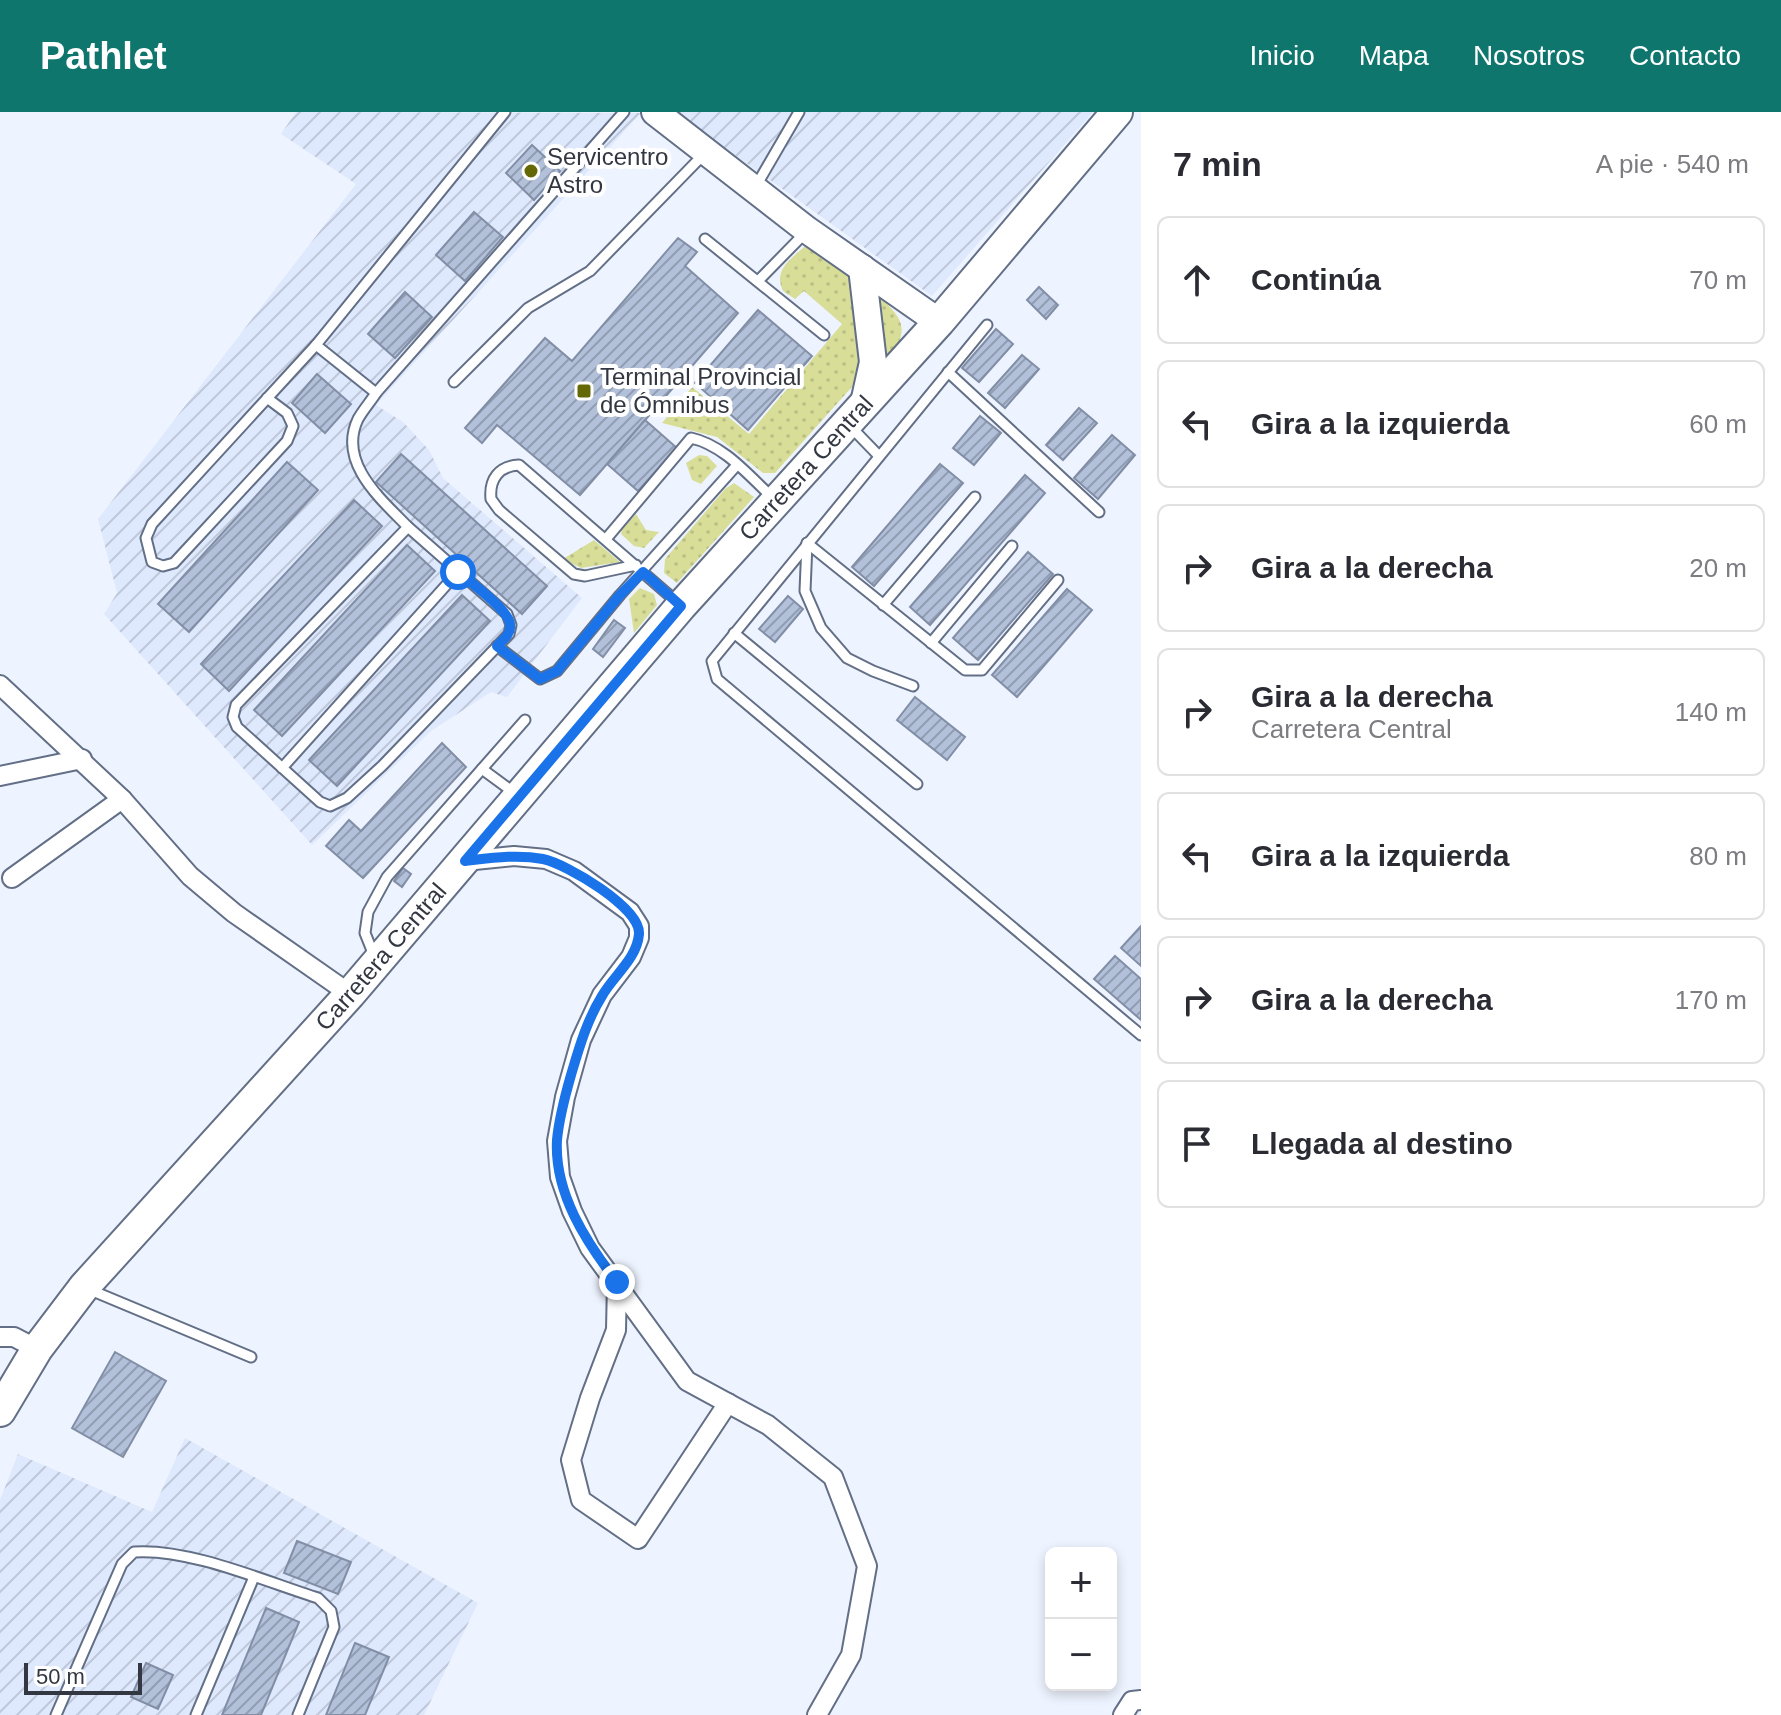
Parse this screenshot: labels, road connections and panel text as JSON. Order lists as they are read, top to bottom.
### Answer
{
  "streets": {
    "main road": ["Carretera Central"]
  },
  "places": {
    "other": ["Servicentro Astro"],
    "transit": ["Terminal Provincial de Ómnibus"]
  },
  "scale_bar": "50 m",
  "page": {
    "header": "Pathlet",
    "nav": [
      "Inicio",
      "Mapa",
      "Nosotros",
      "Contacto"
    ],
    "heading": ["7 min", "A pie · 540 m"],
    "list": [
      ["Continúa", "70 m"],
      ["Gira a la izquierda", "60 m"],
      ["Gira a la derecha", "20 m"],
      ["Gira a la derecha", "Carretera Central", "140 m"],
      ["Gira a la izquierda", "80 m"],
      ["Gira a la derecha", "170 m"],
      "Llegada al destino"
    ],
    "map_buttons": ["+", "−"],
    "scale": "50 m"
  }
}
